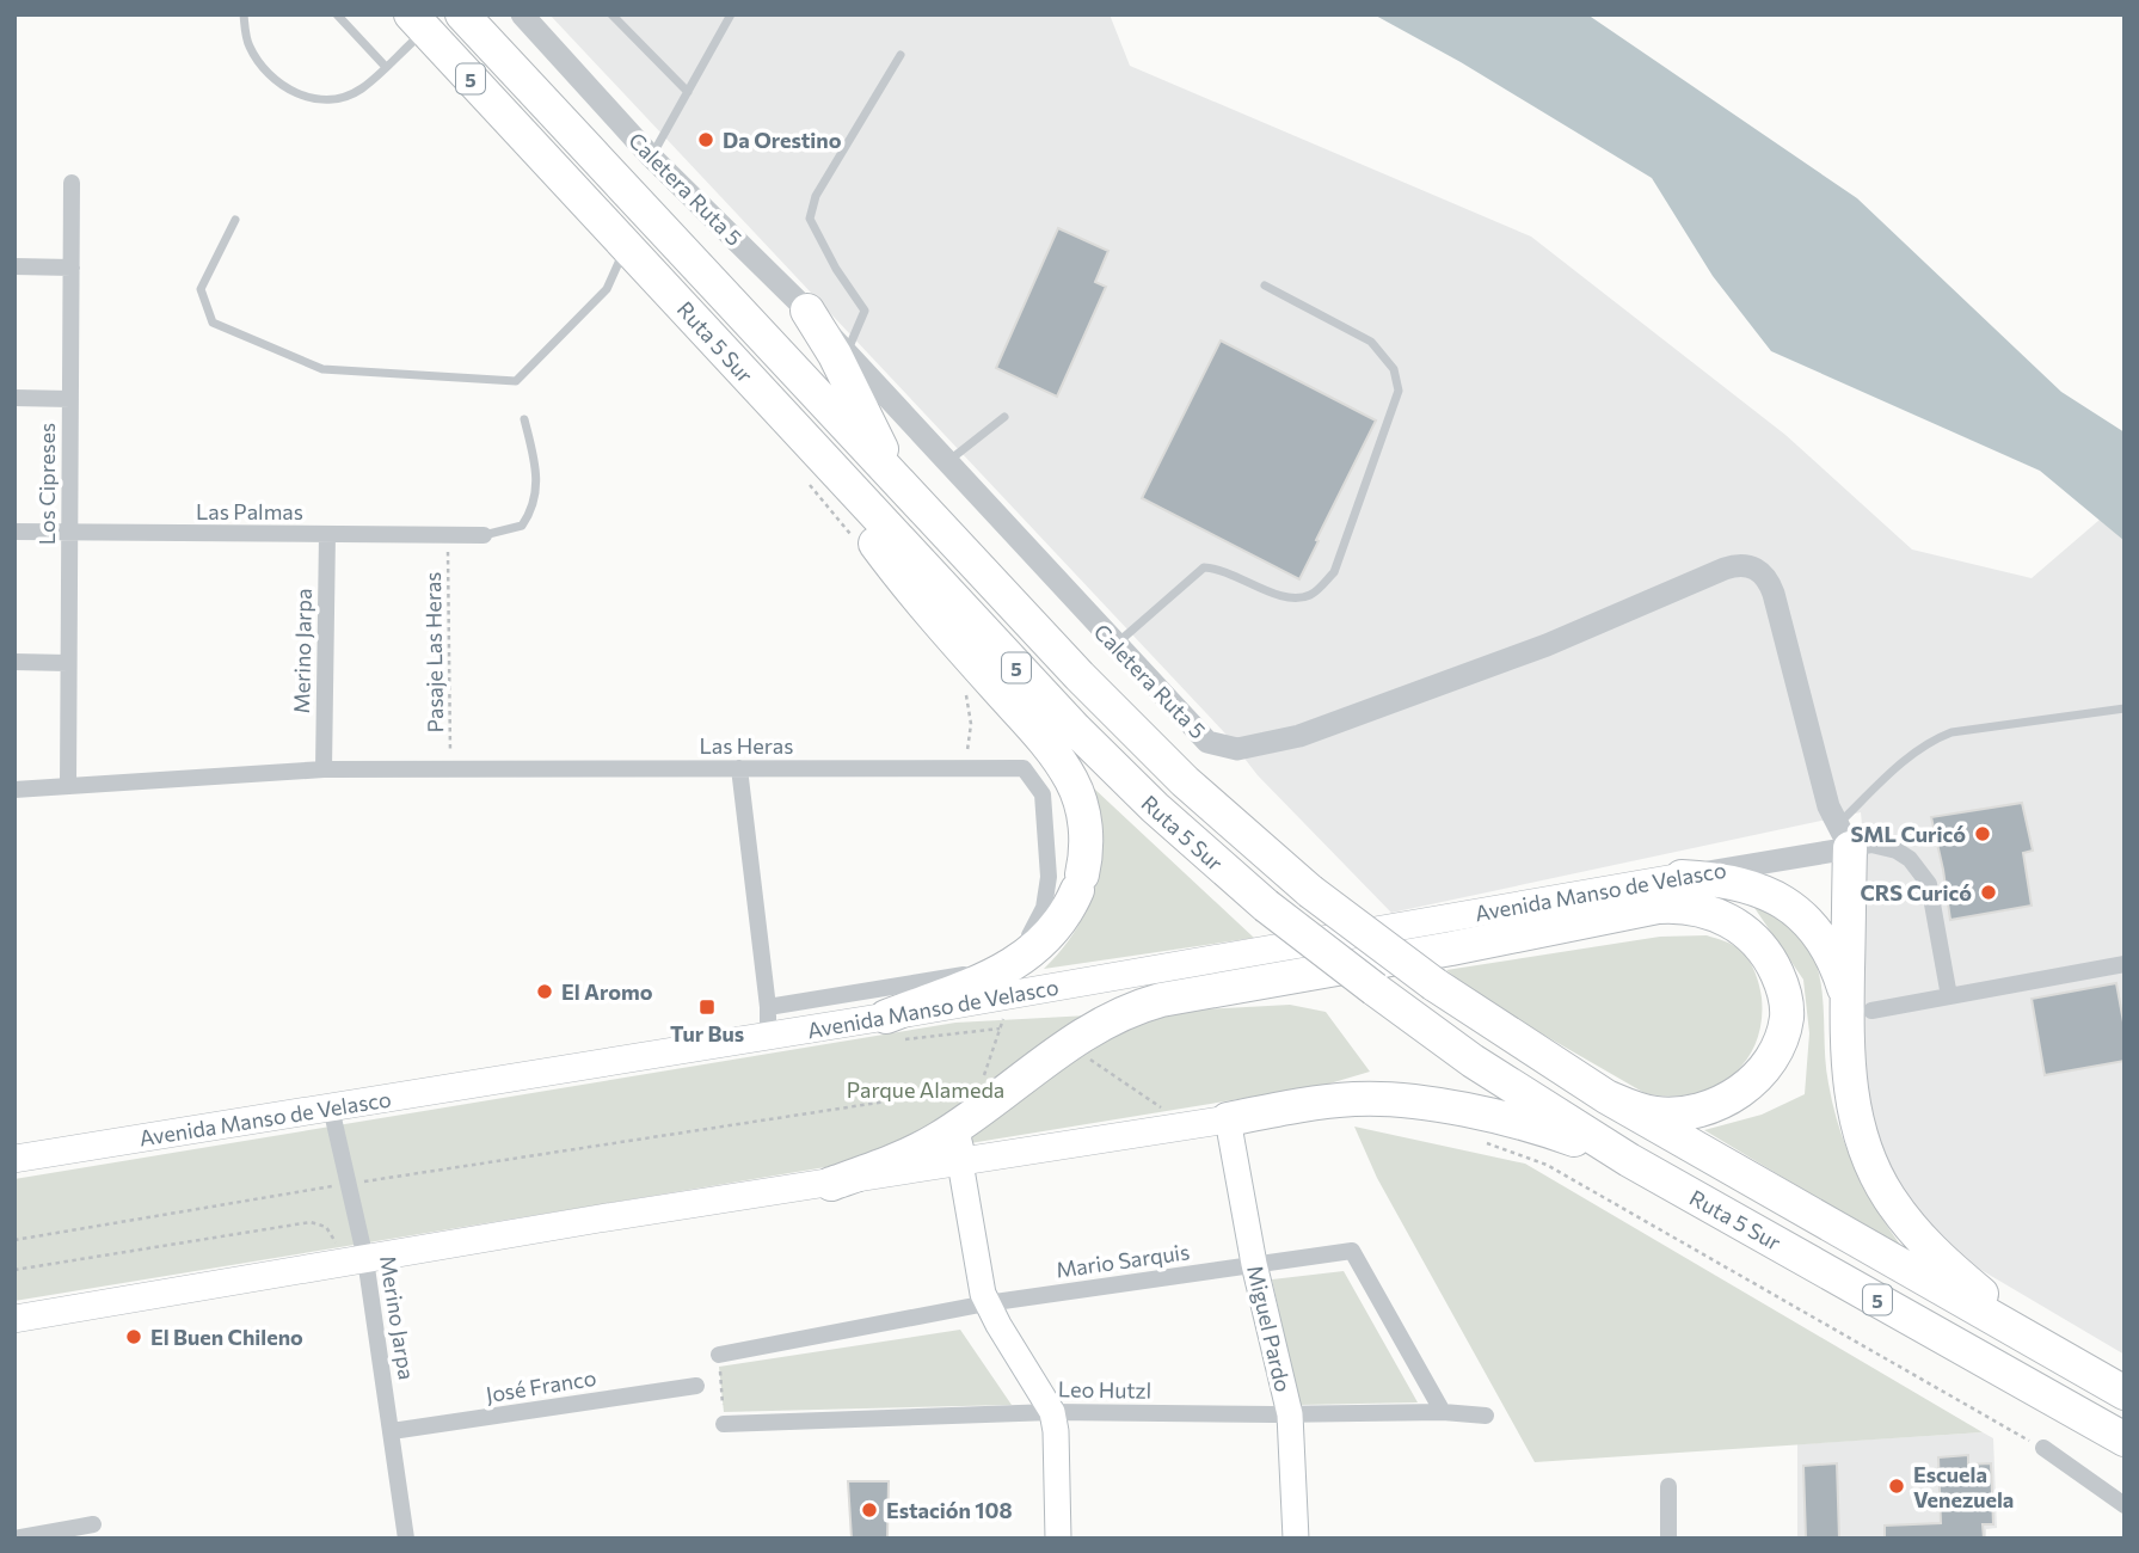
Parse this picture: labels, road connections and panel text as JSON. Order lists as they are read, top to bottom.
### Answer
{
  "streets": {
    "highway": ["5", "Ruta 5 Sur"],
    "main road": ["Avenida Manso de Velasco", "Miguel Pardo"],
    "street": [
      "Caletera Ruta 5",
      "Los Cipreses",
      "Las Palmas",
      "Merino Jarpa",
      "Las Heras",
      "Mario Sarquis",
      "José Franco",
      "Leo Hutzl"
    ],
    "path": ["Pasaje Las Heras"]
  },
  "crossings": [
    ["Caletera Ruta 5", "Avenida Manso de Velasco"],
    ["Los Cipreses", "Las Palmas"],
    ["Los Cipreses", "Las Heras"],
    ["Las Palmas", "Merino Jarpa"],
    ["Las Palmas", "Pasaje Las Heras"],
    ["Merino Jarpa", "Las Heras"],
    ["Merino Jarpa", "Avenida Manso de Velasco"],
    ["Merino Jarpa", "José Franco"],
    ["Pasaje Las Heras", "Las Heras"],
    ["Mario Sarquis", "Miguel Pardo"],
    ["Mario Sarquis", "Leo Hutzl"],
    ["Miguel Pardo", "Leo Hutzl"]
  ],
  "parks": ["Parque Alameda"],
  "places": {
    "other": [
      "Da Orestino",
      "SML Curicó",
      "CRS Curicó",
      "El Aromo",
      "El Buen Chileno",
      "Escuela Venezuela",
      "Estación 108"
    ],
    "transit": ["Tur Bus"]
  }
}
